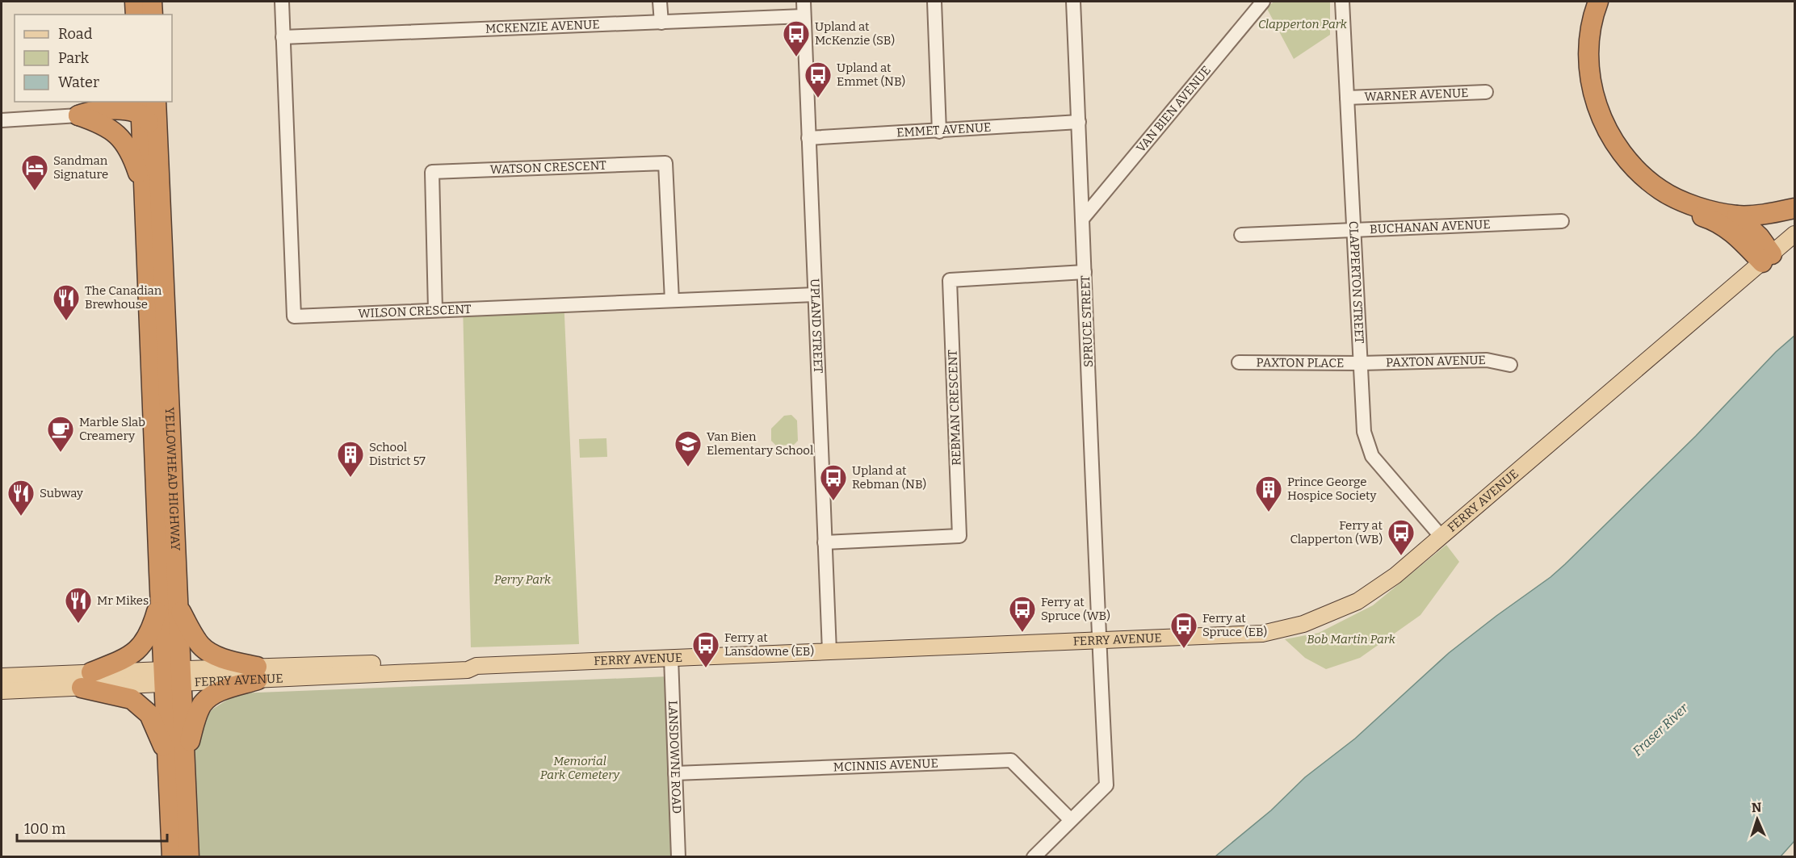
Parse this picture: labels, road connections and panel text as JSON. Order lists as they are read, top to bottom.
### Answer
{
  "streets": {
    "highway": ["YELLOWHEAD HIGHWAY"],
    "main road": ["FERRY AVENUE"],
    "street": [
      "MCKENZIE AVENUE",
      "WARNER AVENUE",
      "VAN BIEN AVENUE",
      "EMMET AVENUE",
      "WATSON CRESCENT",
      "BUCHANAN AVENUE",
      "CLAPPERTON STREET",
      "WILSON CRESCENT",
      "SPRUCE STREET",
      "UPLAND STREET",
      "PAXTON PLACE",
      "PAXTON AVENUE",
      "REBMAN CRESCENT",
      "LANSDOWNE ROAD",
      "MCINNIS AVENUE"
    ]
  },
  "crossings": [
    ["MCKENZIE AVENUE", "WILSON CRESCENT"],
    ["MCKENZIE AVENUE", "UPLAND STREET"],
    ["WARNER AVENUE", "CLAPPERTON STREET"],
    ["VAN BIEN AVENUE", "SPRUCE STREET"],
    ["EMMET AVENUE", "SPRUCE STREET"],
    ["EMMET AVENUE", "UPLAND STREET"],
    ["WATSON CRESCENT", "WILSON CRESCENT"],
    ["BUCHANAN AVENUE", "CLAPPERTON STREET"],
    ["CLAPPERTON STREET", "PAXTON PLACE"],
    ["CLAPPERTON STREET", "PAXTON AVENUE"],
    ["CLAPPERTON STREET", "FERRY AVENUE"],
    ["WILSON CRESCENT", "UPLAND STREET"],
    ["SPRUCE STREET", "REBMAN CRESCENT"],
    ["SPRUCE STREET", "FERRY AVENUE"],
    ["SPRUCE STREET", "MCINNIS AVENUE"],
    ["UPLAND STREET", "REBMAN CRESCENT"],
    ["UPLAND STREET", "FERRY AVENUE"],
    ["PAXTON PLACE", "PAXTON AVENUE"],
    ["YELLOWHEAD HIGHWAY", "FERRY AVENUE"],
    ["FERRY AVENUE", "LANSDOWNE ROAD"],
    ["LANSDOWNE ROAD", "MCINNIS AVENUE"]
  ],
  "water": ["Fraser River"],
  "parks": [
    "Clapperton Park",
    "Perry Park",
    "Bob Martin Park",
    "Memorial Park Cemetery"
  ],
  "places": {
    "bus stop": [
      "Upland at McKenzie (SB)",
      "Upland at Emmet (NB)",
      "Upland at Rebman (NB)",
      "Ferry at Clapperton (WB)",
      "Ferry at Spruce (WB)",
      "Ferry at Spruce (EB)",
      "Ferry at Lansdowne (EB)"
    ],
    "hotel": ["Sandman Signature"],
    "restaurant": ["The Canadian Brewhouse", "Subway", "Mr Mikes"],
    "cafe": ["Marble Slab Creamery"],
    "school or university": ["Van Bien Elementary School"],
    "building": ["School District 57", "Prince George Hospice Society"]
  },
  "legend": ["Road", "Park", "Water"],
  "scale_bar": "100 m",
  "north": "top"
}
